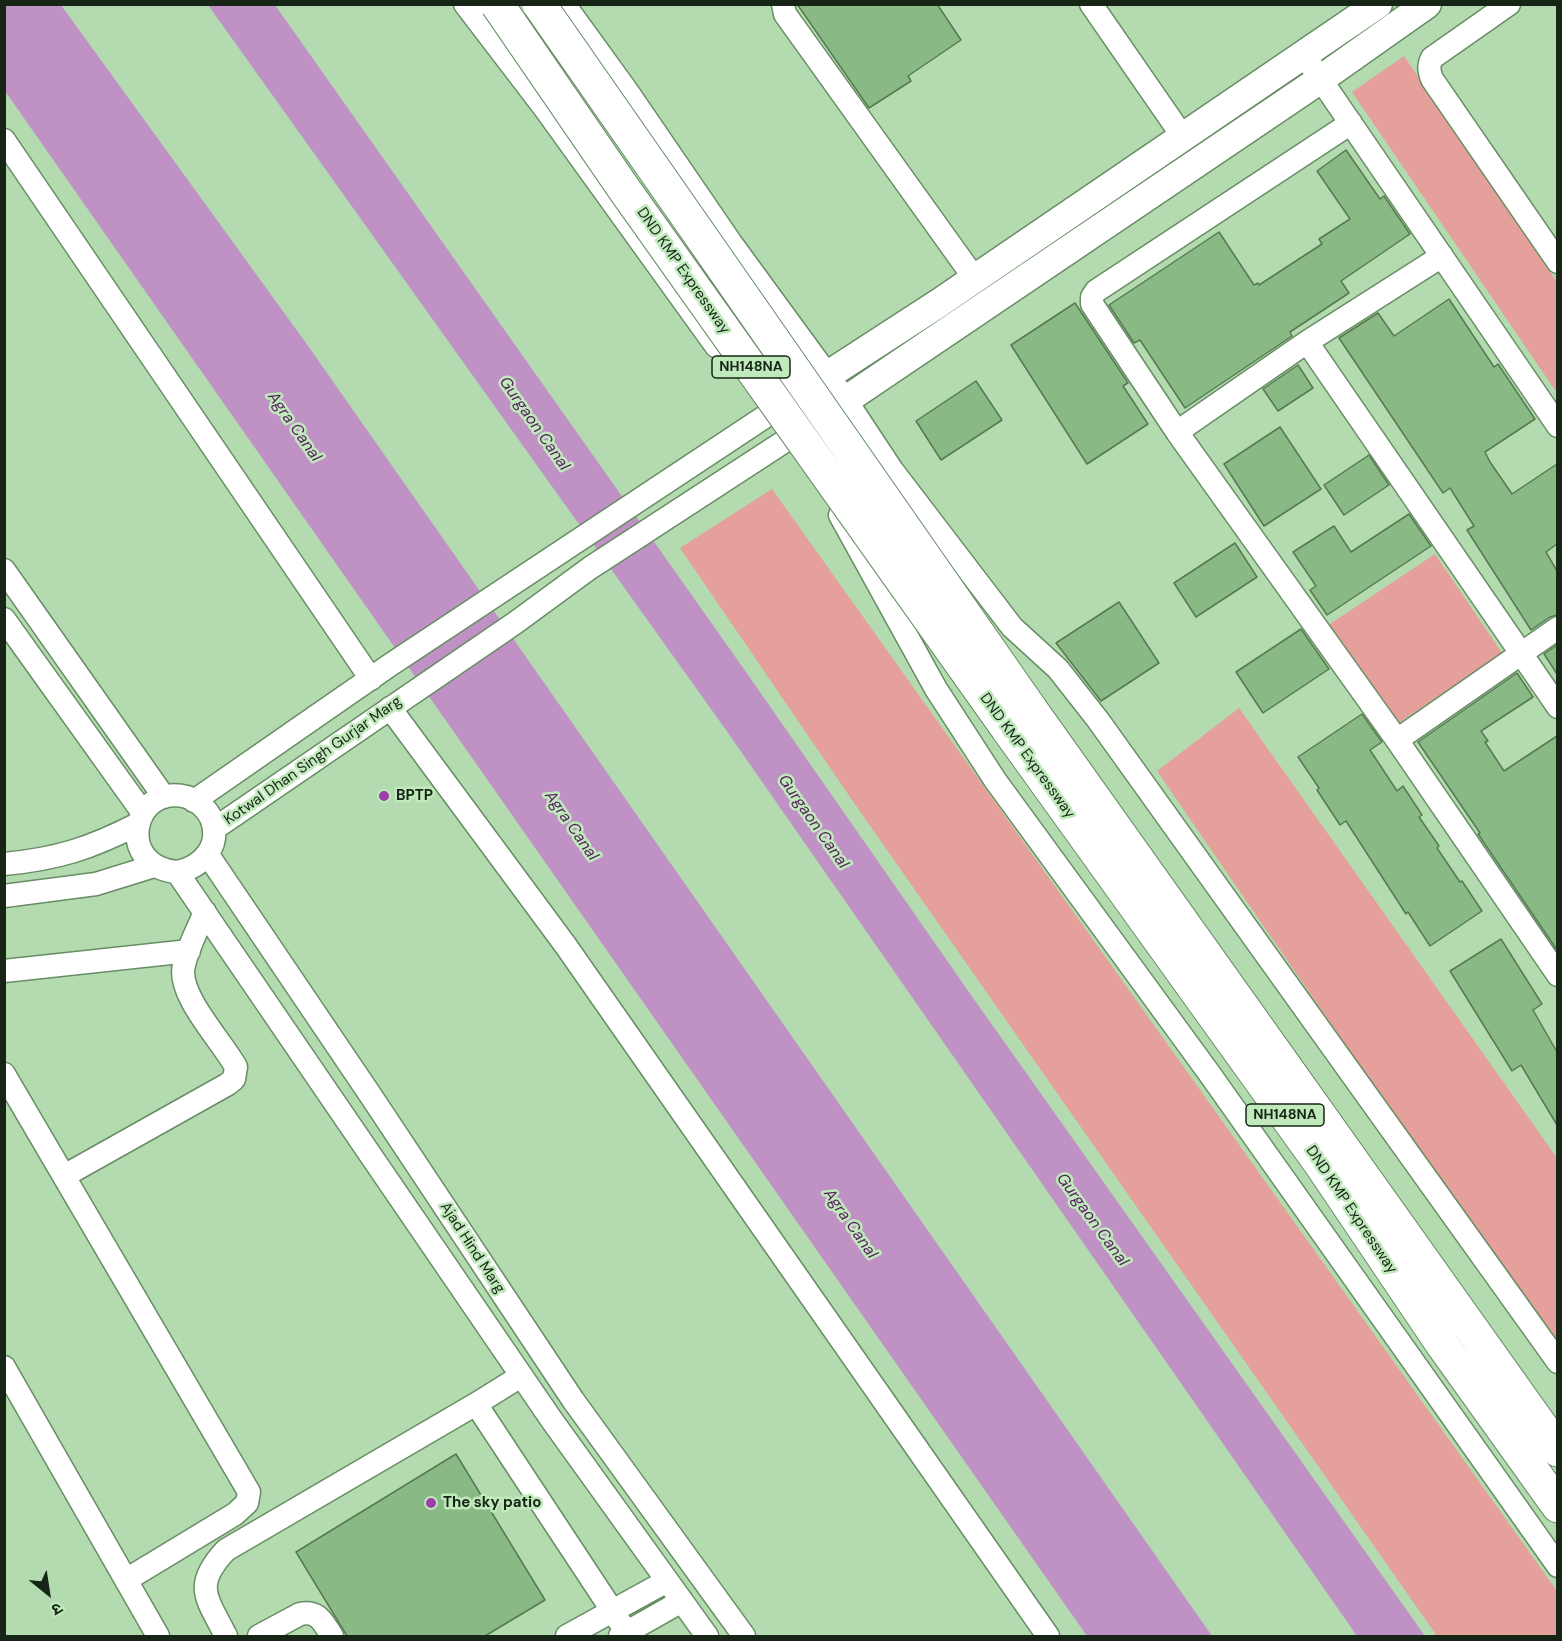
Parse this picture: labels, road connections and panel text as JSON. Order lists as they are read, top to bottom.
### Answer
{
  "streets": {
    "highway": ["DND KMP Expressway", "NH148NA"],
    "street": ["Kotwal Dhan Singh Gurjar Marg", "Ajad Hind Marg"]
  },
  "crossings": [
    ["Kotwal Dhan Singh Gurjar Marg", "Ajad Hind Marg"]
  ],
  "water": ["Gurgaon Canal", "Agra Canal"],
  "places": ["BPTP", "The sky patio"],
  "north": "bottom right"
}
